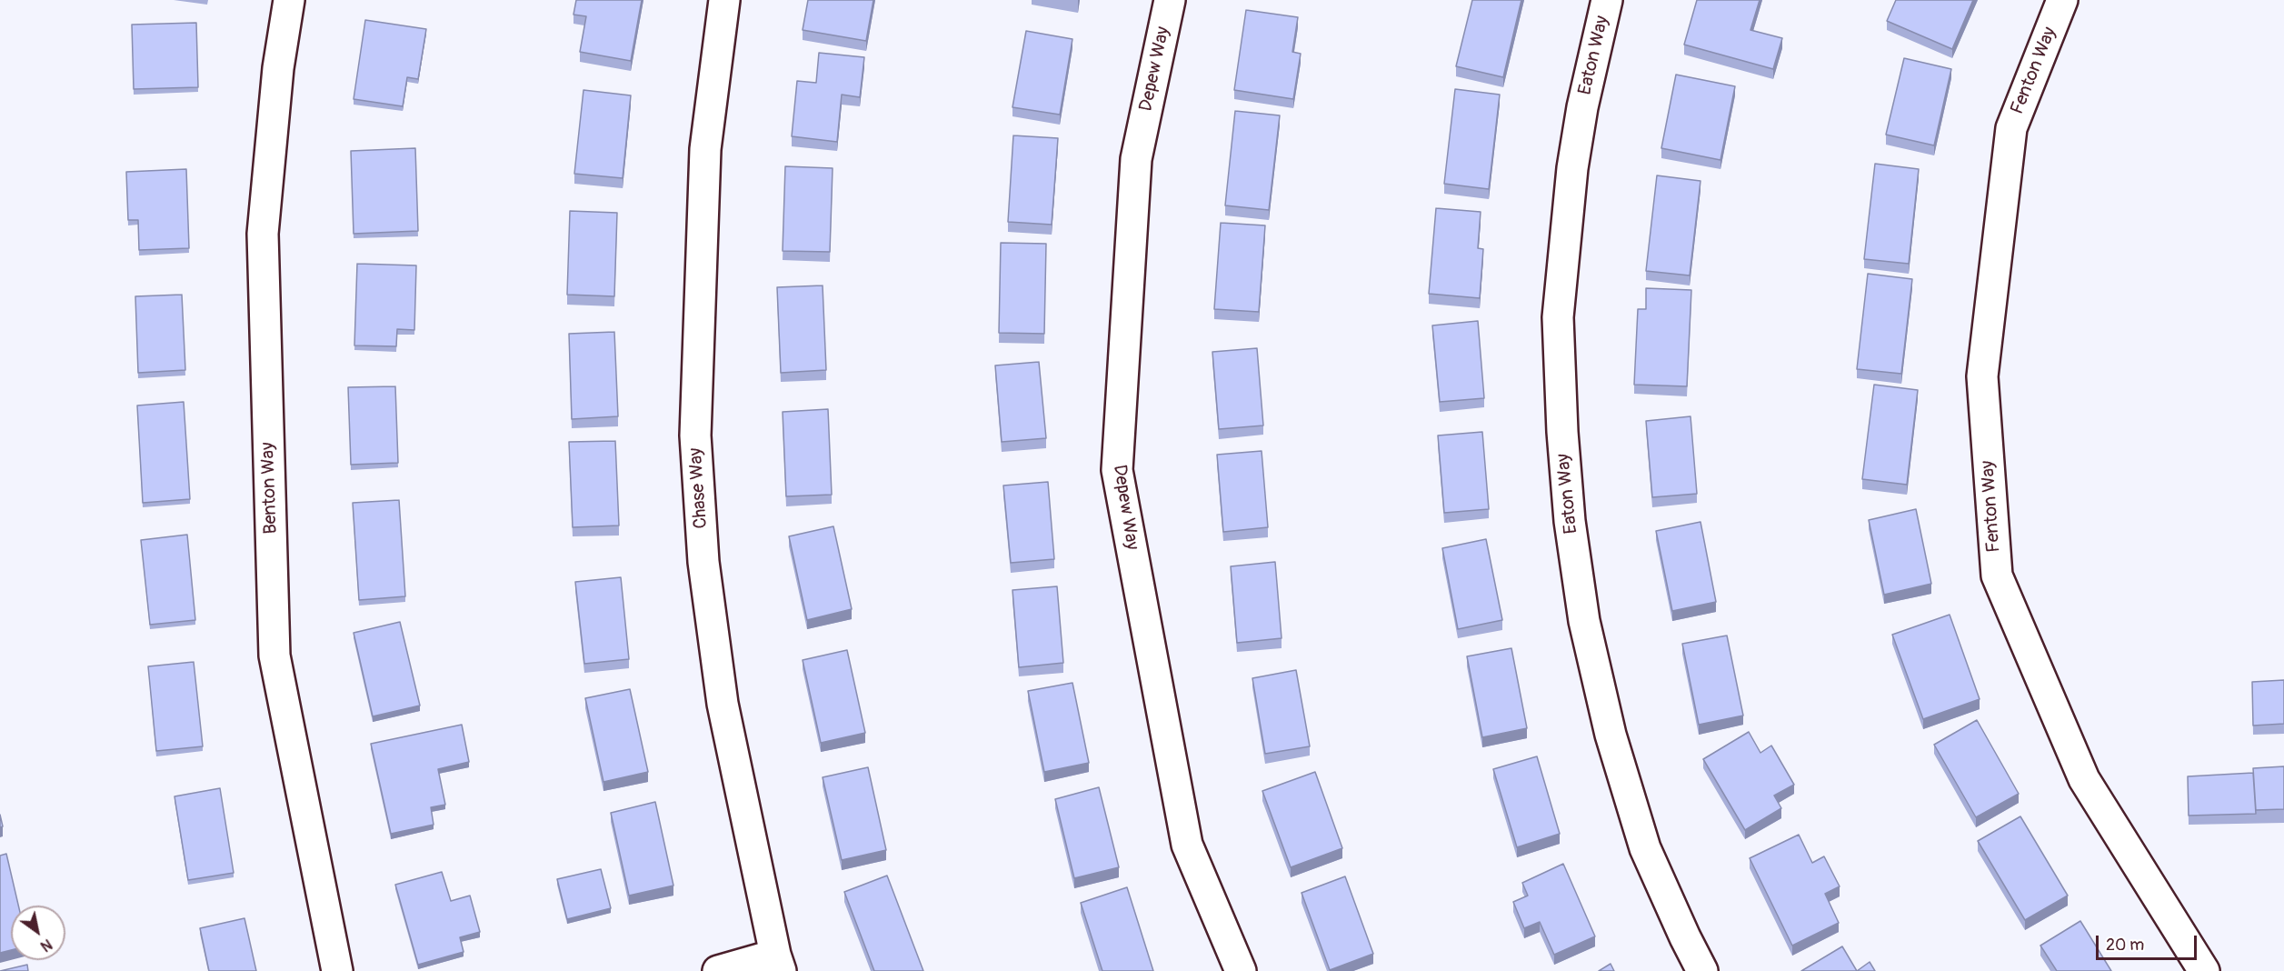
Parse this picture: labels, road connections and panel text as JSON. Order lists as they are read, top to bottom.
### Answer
{
  "streets": {
    "street": [
      "Eaton Way",
      "Depew Way",
      "Fenton Way",
      "Benton Way",
      "Chase Way"
    ]
  },
  "scale_bar": "20 m",
  "north": "bottom right"
}
